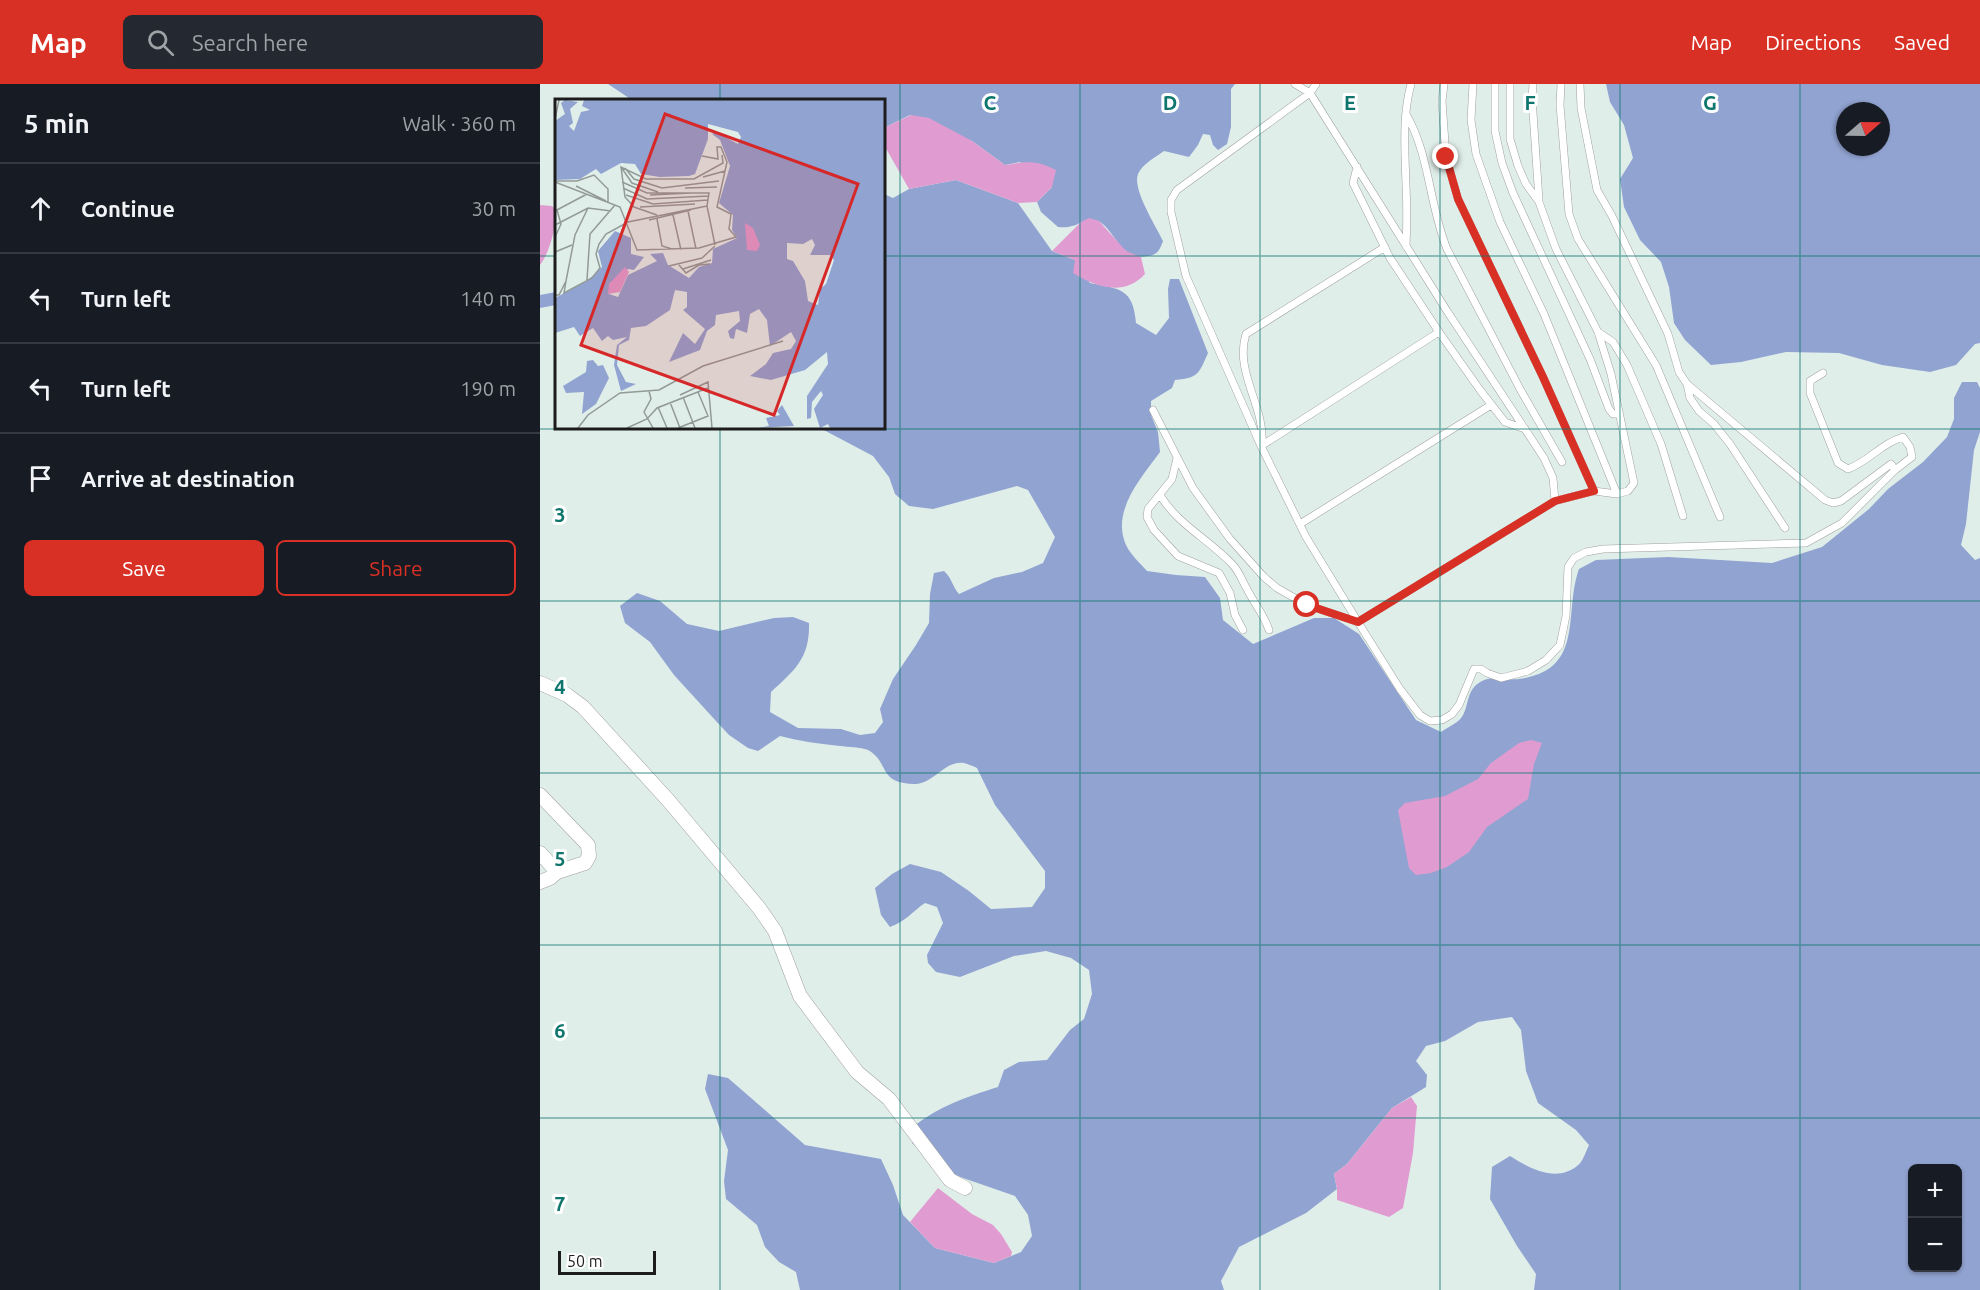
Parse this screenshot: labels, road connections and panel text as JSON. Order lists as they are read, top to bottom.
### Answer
{
  "scale_bar": "50 m",
  "north": "right",
  "page": {
    "header": "Map",
    "search": "Search here",
    "nav": ["Map", "Directions", "Saved"],
    "heading": ["5 min", "Walk · 360 m"],
    "list": [
      ["Continue", "30 m"],
      ["Turn left", "140 m"],
      ["Turn left", "190 m"],
      "Arrive at destination"
    ],
    "buttons": ["Save", "Share"],
    "map_buttons": ["+", "−"],
    "scale": "50 m"
  },
  "grid": {
    "columns": [
      "C",
      "D",
      "E",
      "F",
      "G"
    ],
    "rows": [
      "3",
      "4",
      "5",
      "6",
      "7"
    ]
  }
}
